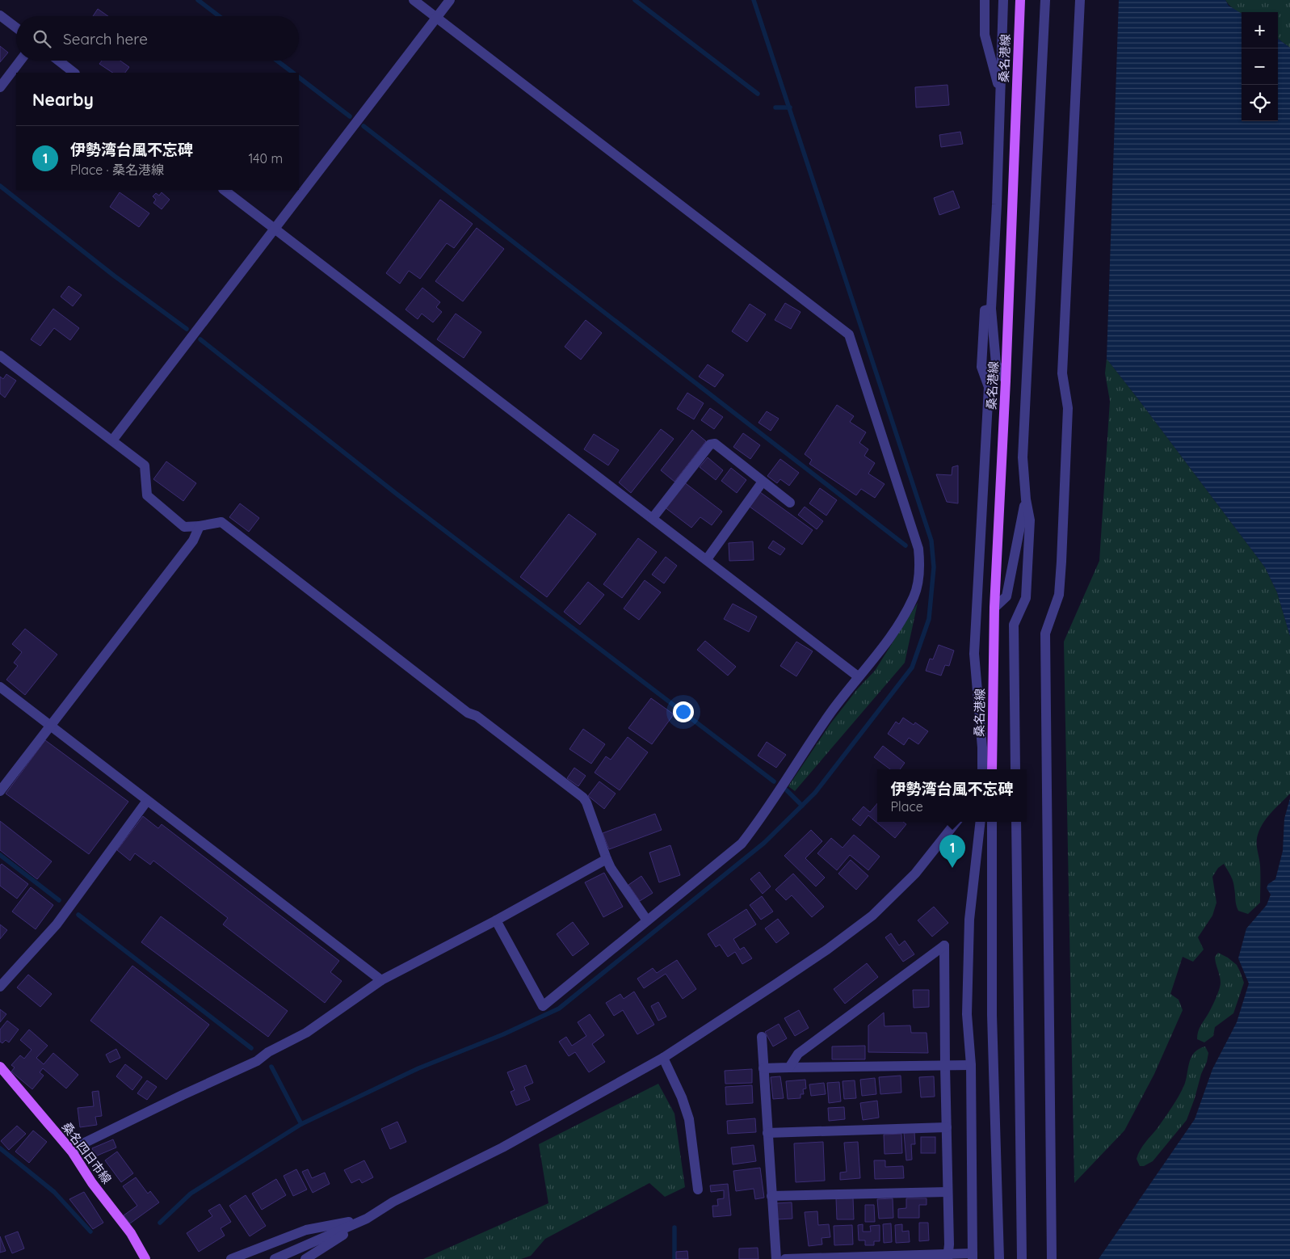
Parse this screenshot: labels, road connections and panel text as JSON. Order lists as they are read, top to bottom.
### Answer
{
  "streets": {
    "main road": ["桑名港線", "桑名四日市線"]
  },
  "page": {
    "map_buttons": ["+", "−"],
    "search": "Search here",
    "heading": "Nearby",
    "list": [
      {
        "mark": "1",
        "name": "伊勢湾台風不忘碑",
        "note": "Place · 桑名港線",
        "value": "140 m"
      }
    ],
    "popup": ["伊勢湾台風不忘碑", "Place"],
    "pins": "1"
  }
}
